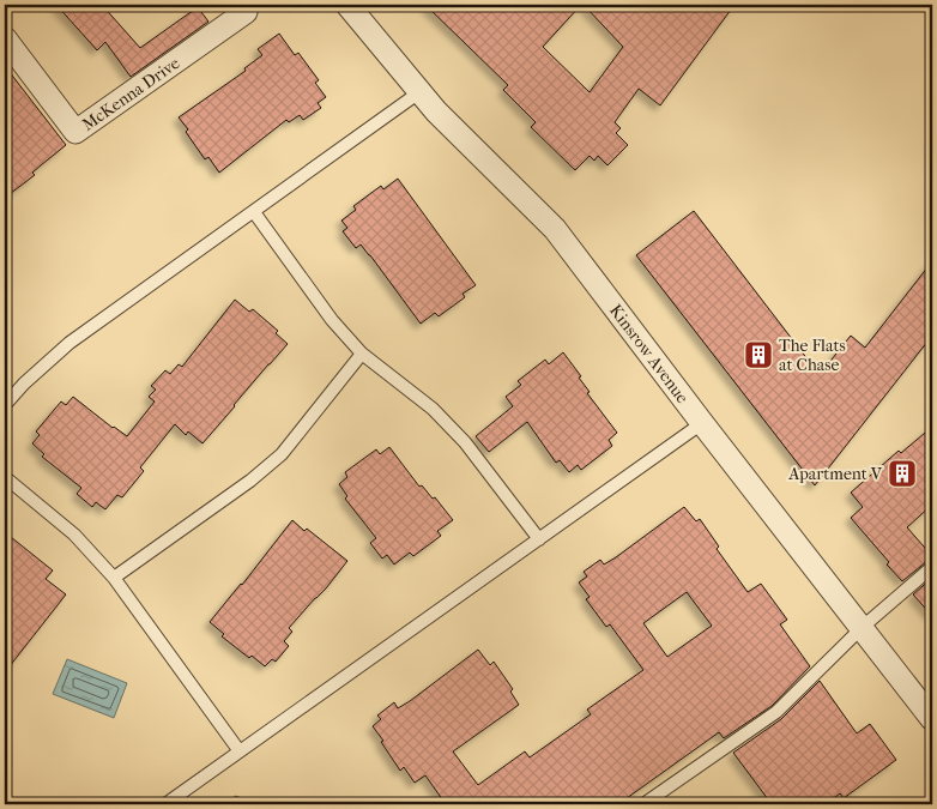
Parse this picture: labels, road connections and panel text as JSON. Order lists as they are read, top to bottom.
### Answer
{
  "streets": {
    "street": ["McKenna Drive", "Kinsrow Avenue"]
  },
  "places": {
    "building": ["The Flats at Chase", "Apartment V"]
  }
}
